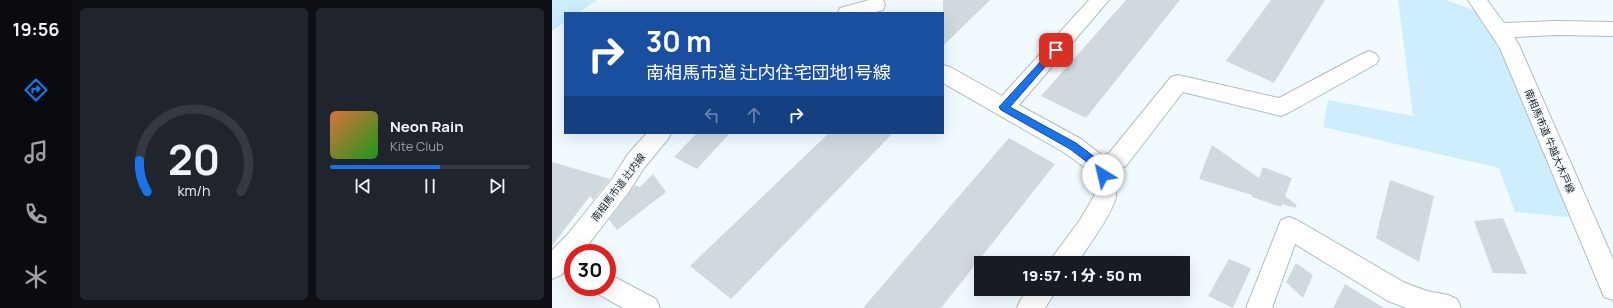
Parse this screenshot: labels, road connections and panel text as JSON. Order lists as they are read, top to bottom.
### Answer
{
  "streets": {
    "street": ["南相馬市道 牛越大木戸線", "南相馬市道 辻内線"]
  },
  "page": {
    "tabs": "19:56",
    "turn": ["30 m", "南相馬市道 辻内住宅団地1号線"],
    "song": ["Neon Rain", "Kite Club"],
    "limit": "30",
    "trip": "19:57 · 1 分 · 50 m",
    "gauge": ["20", "km/h"]
  }
}
